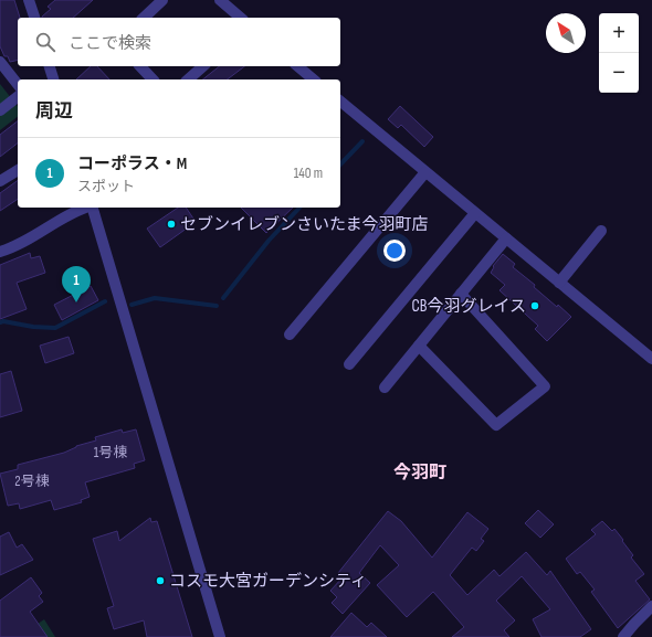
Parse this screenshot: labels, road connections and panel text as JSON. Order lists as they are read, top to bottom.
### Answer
{
  "districts": ["今羽町"],
  "places": ["セブンイレブンさいたま今羽町店", "CB今羽グレイス", "コスモ大宮ガーデンシティ"],
  "house_numbers": ["1号棟", "2号棟"],
  "north": "top left",
  "page": {
    "map_buttons": ["+", "−"],
    "search": "ここで検索",
    "heading": "周辺",
    "list": [
      {
        "mark": "1",
        "name": "コーポラス・M",
        "note": "スポット",
        "value": "140 m"
      }
    ],
    "pins": "1"
  }
}
